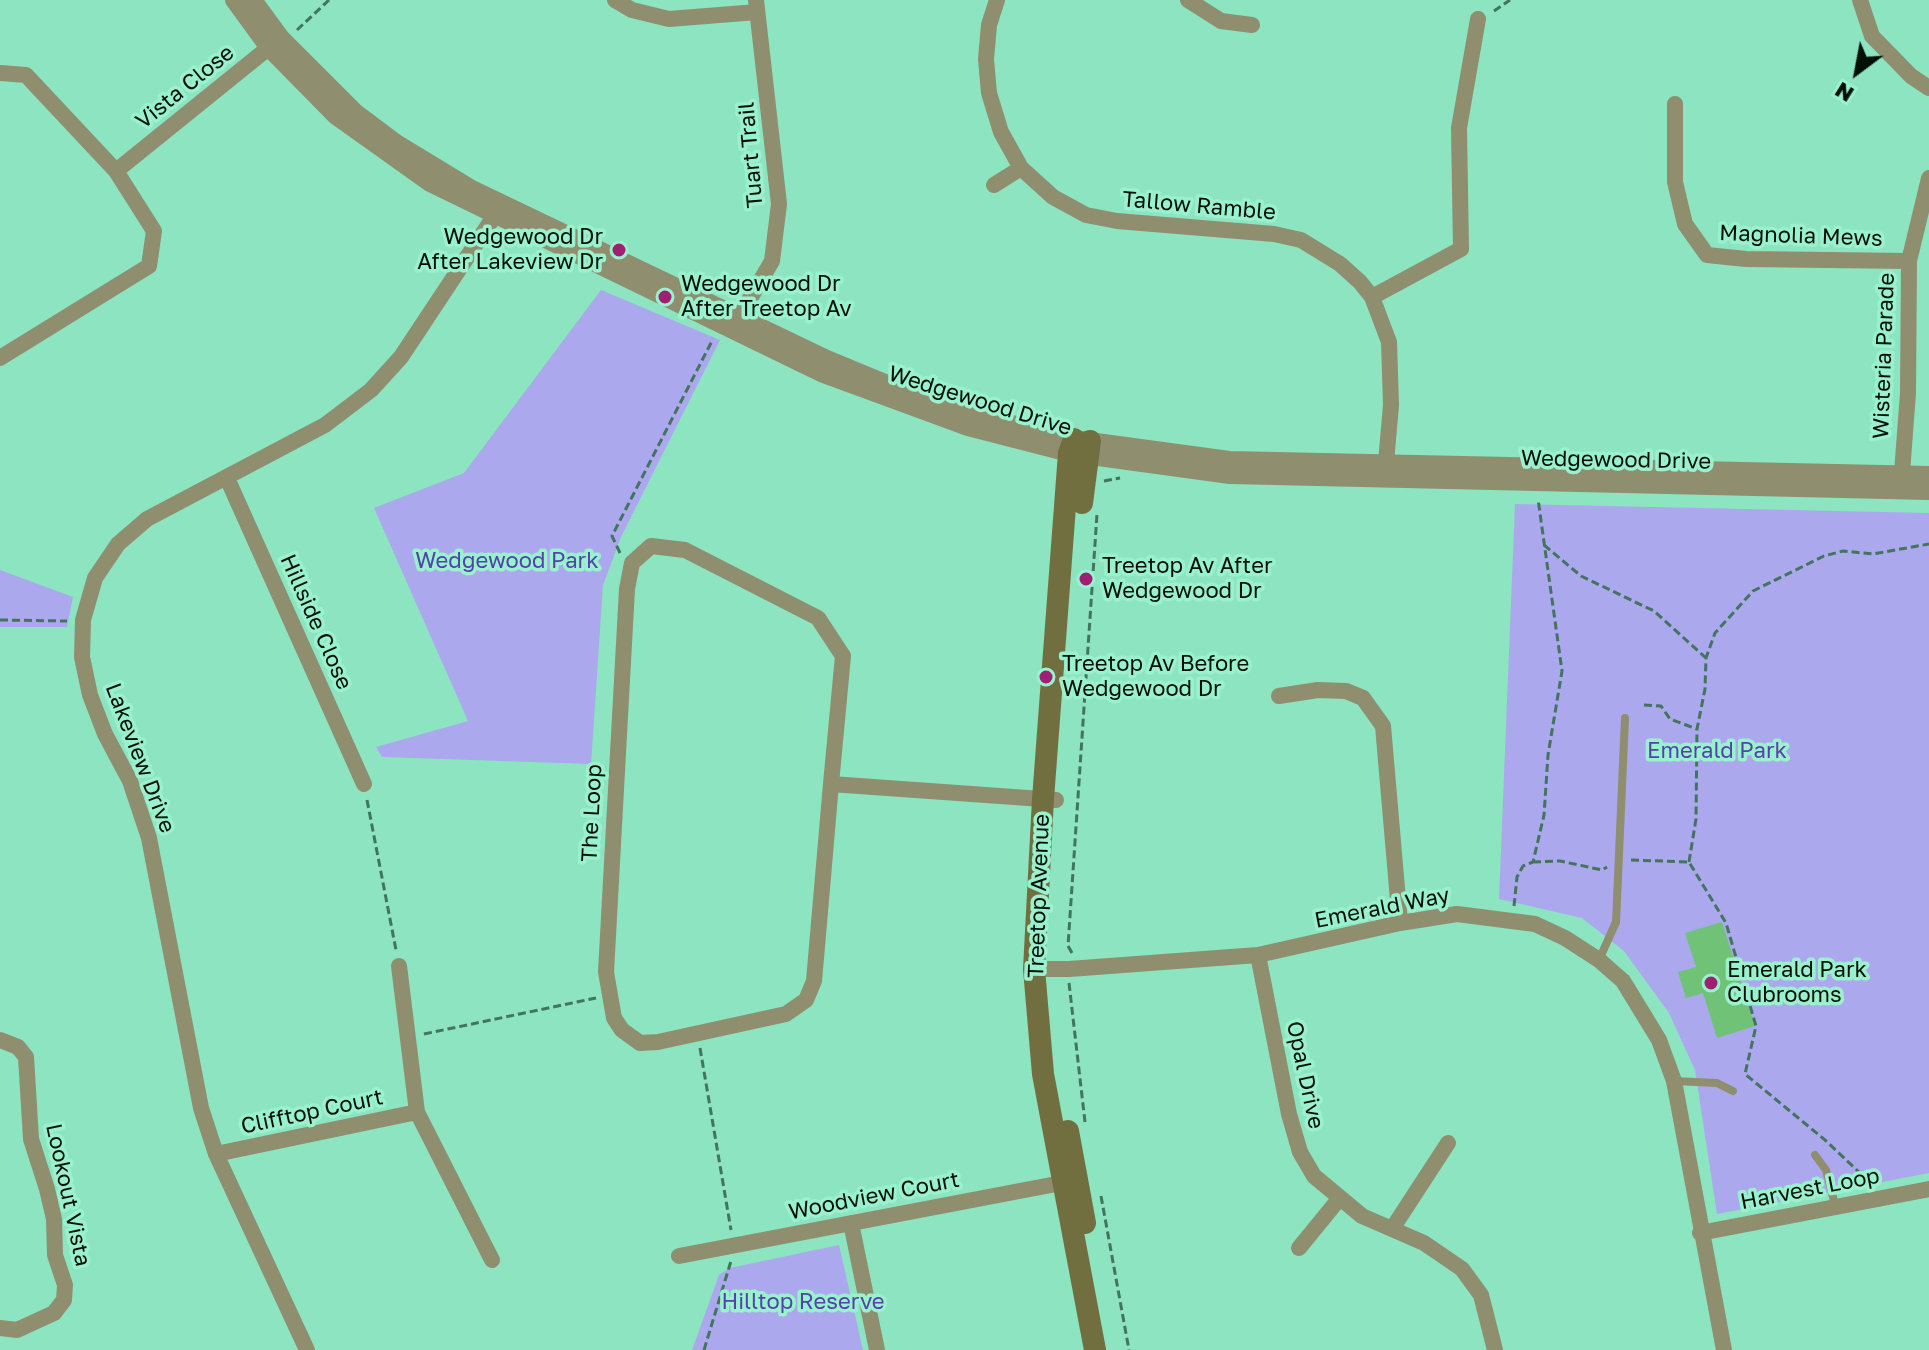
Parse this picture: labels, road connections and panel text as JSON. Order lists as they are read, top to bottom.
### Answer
{
  "streets": {
    "main road": ["Treetop Avenue"],
    "street": [
      "Vista Close",
      "Tuart Trail",
      "Tallow Ramble",
      "Magnolia Mews",
      "Wisteria Parade",
      "Wedgewood Drive",
      "Hillside Close",
      "Lakeview Drive",
      "The Loop",
      "Emerald Way",
      "Opal Drive",
      "Clifftop Court",
      "Harvest Loop",
      "Lookout Vista",
      "Woodview Court"
    ]
  },
  "crossings": [
    ["Vista Close", "Wedgewood Drive"],
    ["Tuart Trail", "Wedgewood Drive"],
    ["Tallow Ramble", "Wedgewood Drive"],
    ["Magnolia Mews", "Wisteria Parade"],
    ["Wisteria Parade", "Wedgewood Drive"],
    ["Wedgewood Drive", "Lakeview Drive"],
    ["Wedgewood Drive", "Treetop Avenue"],
    ["Hillside Close", "Lakeview Drive"],
    ["Lakeview Drive", "Clifftop Court"],
    ["Treetop Avenue", "Emerald Way"],
    ["Treetop Avenue", "Woodview Court"],
    ["Emerald Way", "Opal Drive"],
    ["Emerald Way", "Harvest Loop"]
  ],
  "parks": ["Wedgewood Park", "Emerald Park", "Hilltop Reserve"],
  "places": [
    "Wedgewood Dr After Lakeview Dr",
    "Wedgewood Dr After Treetop Av",
    "Treetop Av After Wedgewood Dr",
    "Treetop Av Before Wedgewood Dr",
    "Emerald Park Clubrooms"
  ],
  "north": "bottom left"
}
